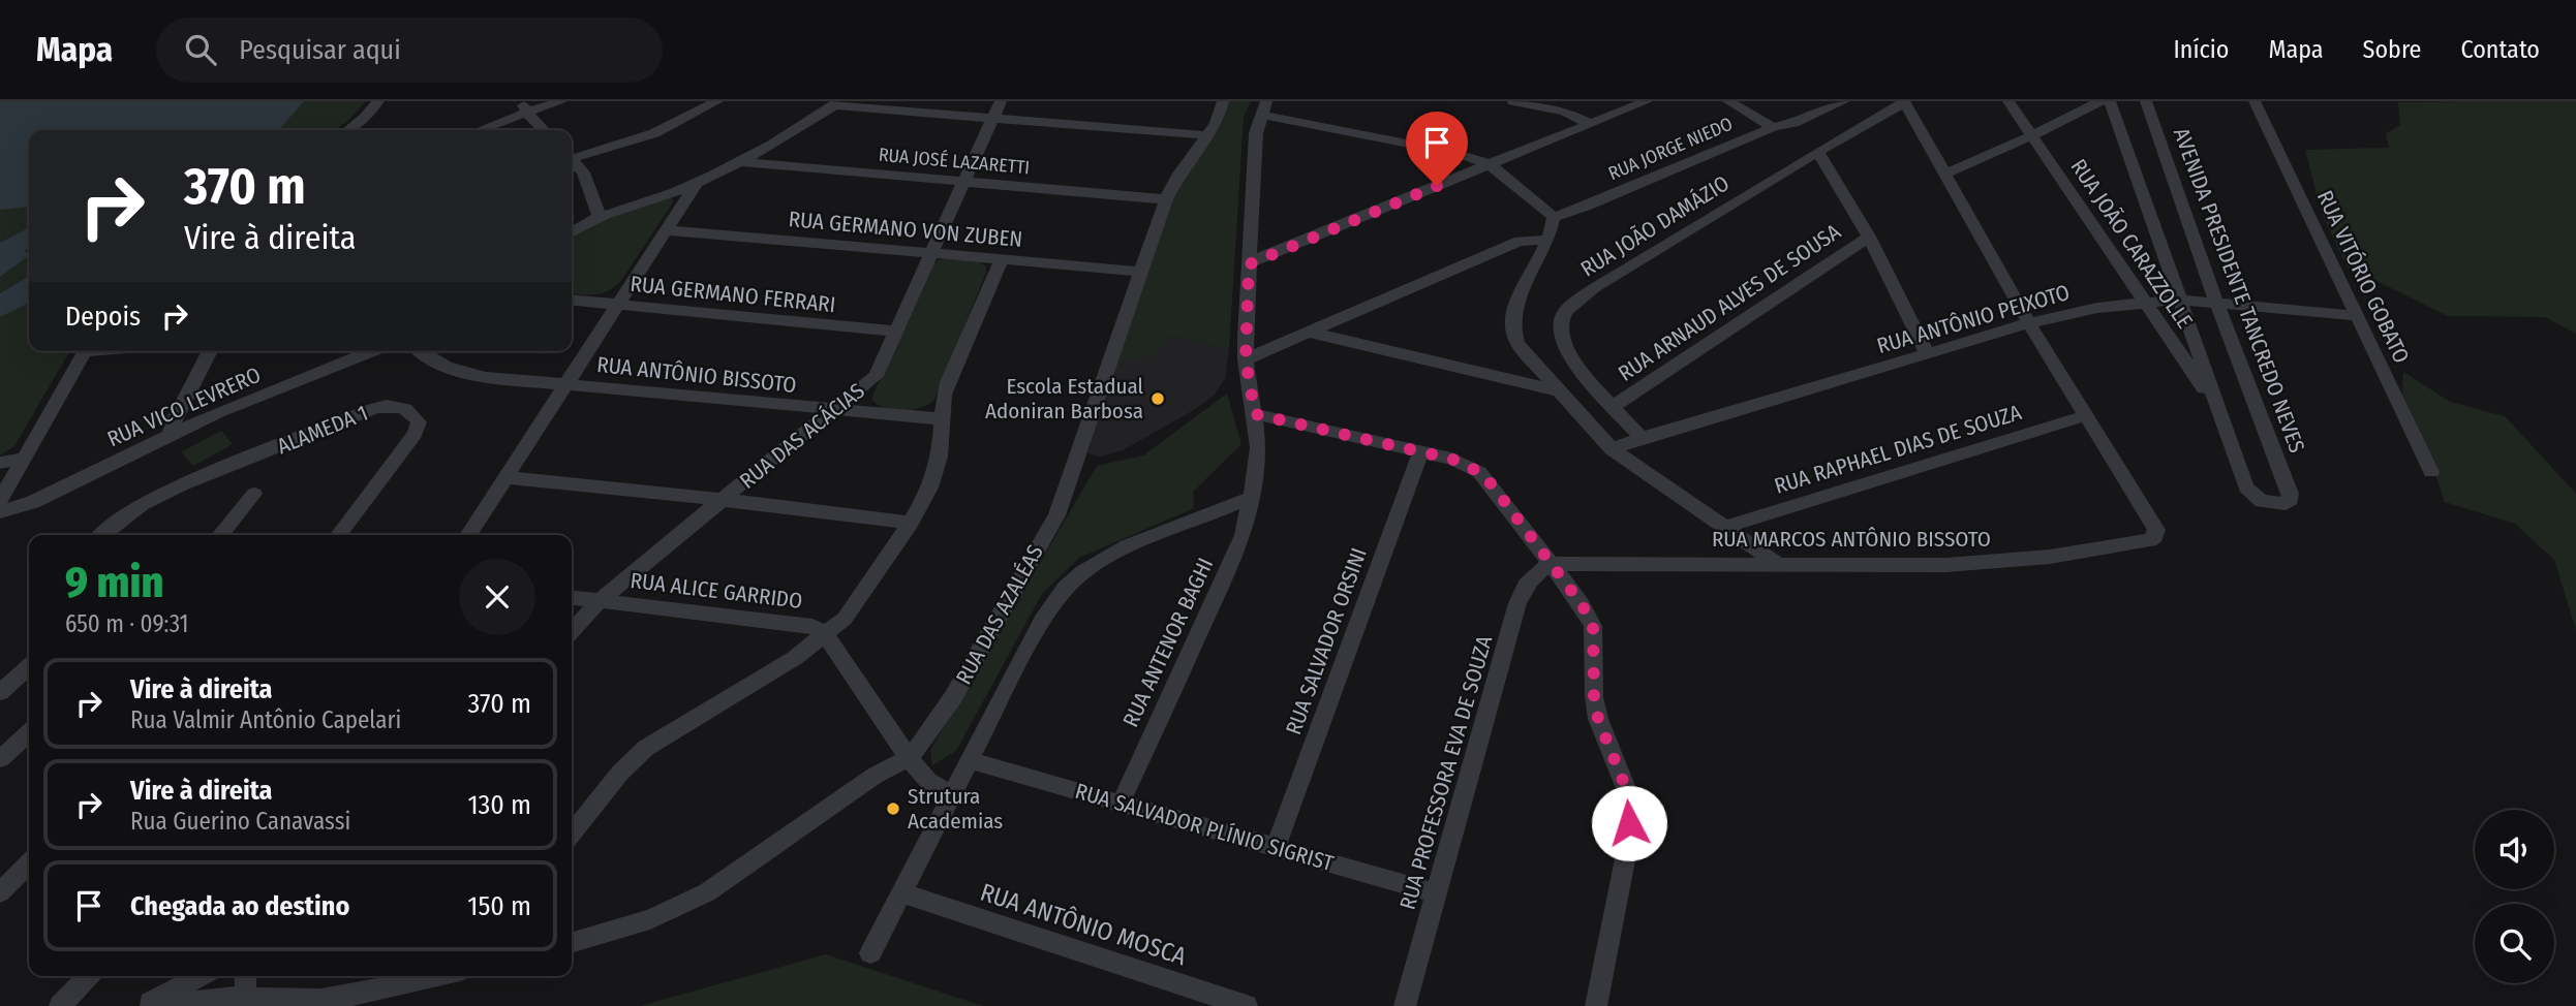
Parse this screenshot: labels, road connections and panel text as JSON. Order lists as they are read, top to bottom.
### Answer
{
  "streets": {
    "street": [
      "RUA JORGE NIEDO",
      "RUA JOSÉ LAZARETTI",
      "RUA JOÃO DAMÁZIO",
      "RUA GERMANO VON ZUBEN",
      "RUA JOÃO CARAZZOLLE",
      "RUA VITÓRIO GOBATO",
      "AVENIDA PRESIDENTE TANCREDO NEVES",
      "RUA GERMANO FERRARI",
      "RUA ARNAUD ALVES DE SOUSA",
      "RUA ANTÔNIO PEIXOTO",
      "RUA ANTÔNIO BISSOTO",
      "RUA VICO LEVRERO",
      "ALAMEDA 1",
      "RUA DAS ACÁCIAS",
      "RUA RAPHAEL DIAS DE SOUZA",
      "RUA MARCOS ANTÔNIO BISSOTO",
      "RUA ALICE GARRIDO",
      "RUA DAS AZALÉAS",
      "RUA SALVADOR ORSINI",
      "RUA ANTENOR BAGHI",
      "RUA PROFESSORA EVA DE SOUZA",
      "RUA SALVADOR PLÍNIO SIGRIST",
      "RUA ANTÔNIO MOSCA"
    ]
  },
  "crossings": [
    ["RUA JOSÉ LAZARETTI", "RUA DAS ACÁCIAS"],
    ["RUA JOSÉ LAZARETTI", "RUA DAS AZALÉAS"],
    ["RUA JOÃO DAMÁZIO", "RUA ARNAUD ALVES DE SOUSA"],
    ["RUA JOÃO DAMÁZIO", "RUA ANTÔNIO PEIXOTO"],
    ["RUA GERMANO VON ZUBEN", "RUA DAS ACÁCIAS"],
    ["RUA GERMANO VON ZUBEN", "RUA DAS AZALÉAS"],
    ["RUA JOÃO CARAZZOLLE", "AVENIDA PRESIDENTE TANCREDO NEVES"],
    ["RUA JOÃO CARAZZOLLE", "RUA ANTÔNIO PEIXOTO"],
    ["RUA VITÓRIO GOBATO", "RUA ANTÔNIO PEIXOTO"],
    ["AVENIDA PRESIDENTE TANCREDO NEVES", "RUA ANTÔNIO PEIXOTO"],
    ["RUA GERMANO FERRARI", "RUA DAS ACÁCIAS"],
    ["RUA ANTÔNIO BISSOTO", "RUA DAS ACÁCIAS"],
    ["RUA DAS ACÁCIAS", "RUA ALICE GARRIDO"],
    ["RUA RAPHAEL DIAS DE SOUZA", "RUA MARCOS ANTÔNIO BISSOTO"],
    ["RUA MARCOS ANTÔNIO BISSOTO", "RUA PROFESSORA EVA DE SOUZA"],
    ["RUA SALVADOR ORSINI", "RUA SALVADOR PLÍNIO SIGRIST"],
    ["RUA ANTENOR BAGHI", "RUA SALVADOR PLÍNIO SIGRIST"],
    ["RUA PROFESSORA EVA DE SOUZA", "RUA SALVADOR PLÍNIO SIGRIST"]
  ],
  "places": ["Escola Estadual Adoniran Barbosa", "Strutura Academias"],
  "page": {
    "header": "Mapa",
    "search": "Pesquisar aqui",
    "nav": [
      "Início",
      "Mapa",
      "Sobre",
      "Contato"
    ],
    "turn": ["370 m", "Vire à direita"],
    "then": "Depois",
    "heading": ["9 min", "650 m · 09:31"],
    "list": [
      {
        "name": "Vire à direita",
        "note": "Rua Valmir Antônio Capelari",
        "value": "370 m"
      },
      {
        "name": "Vire à direita",
        "note": "Rua Guerino Canavassi",
        "value": "130 m"
      },
      {
        "name": "Chegada ao destino",
        "value": "150 m"
      }
    ]
  }
}
